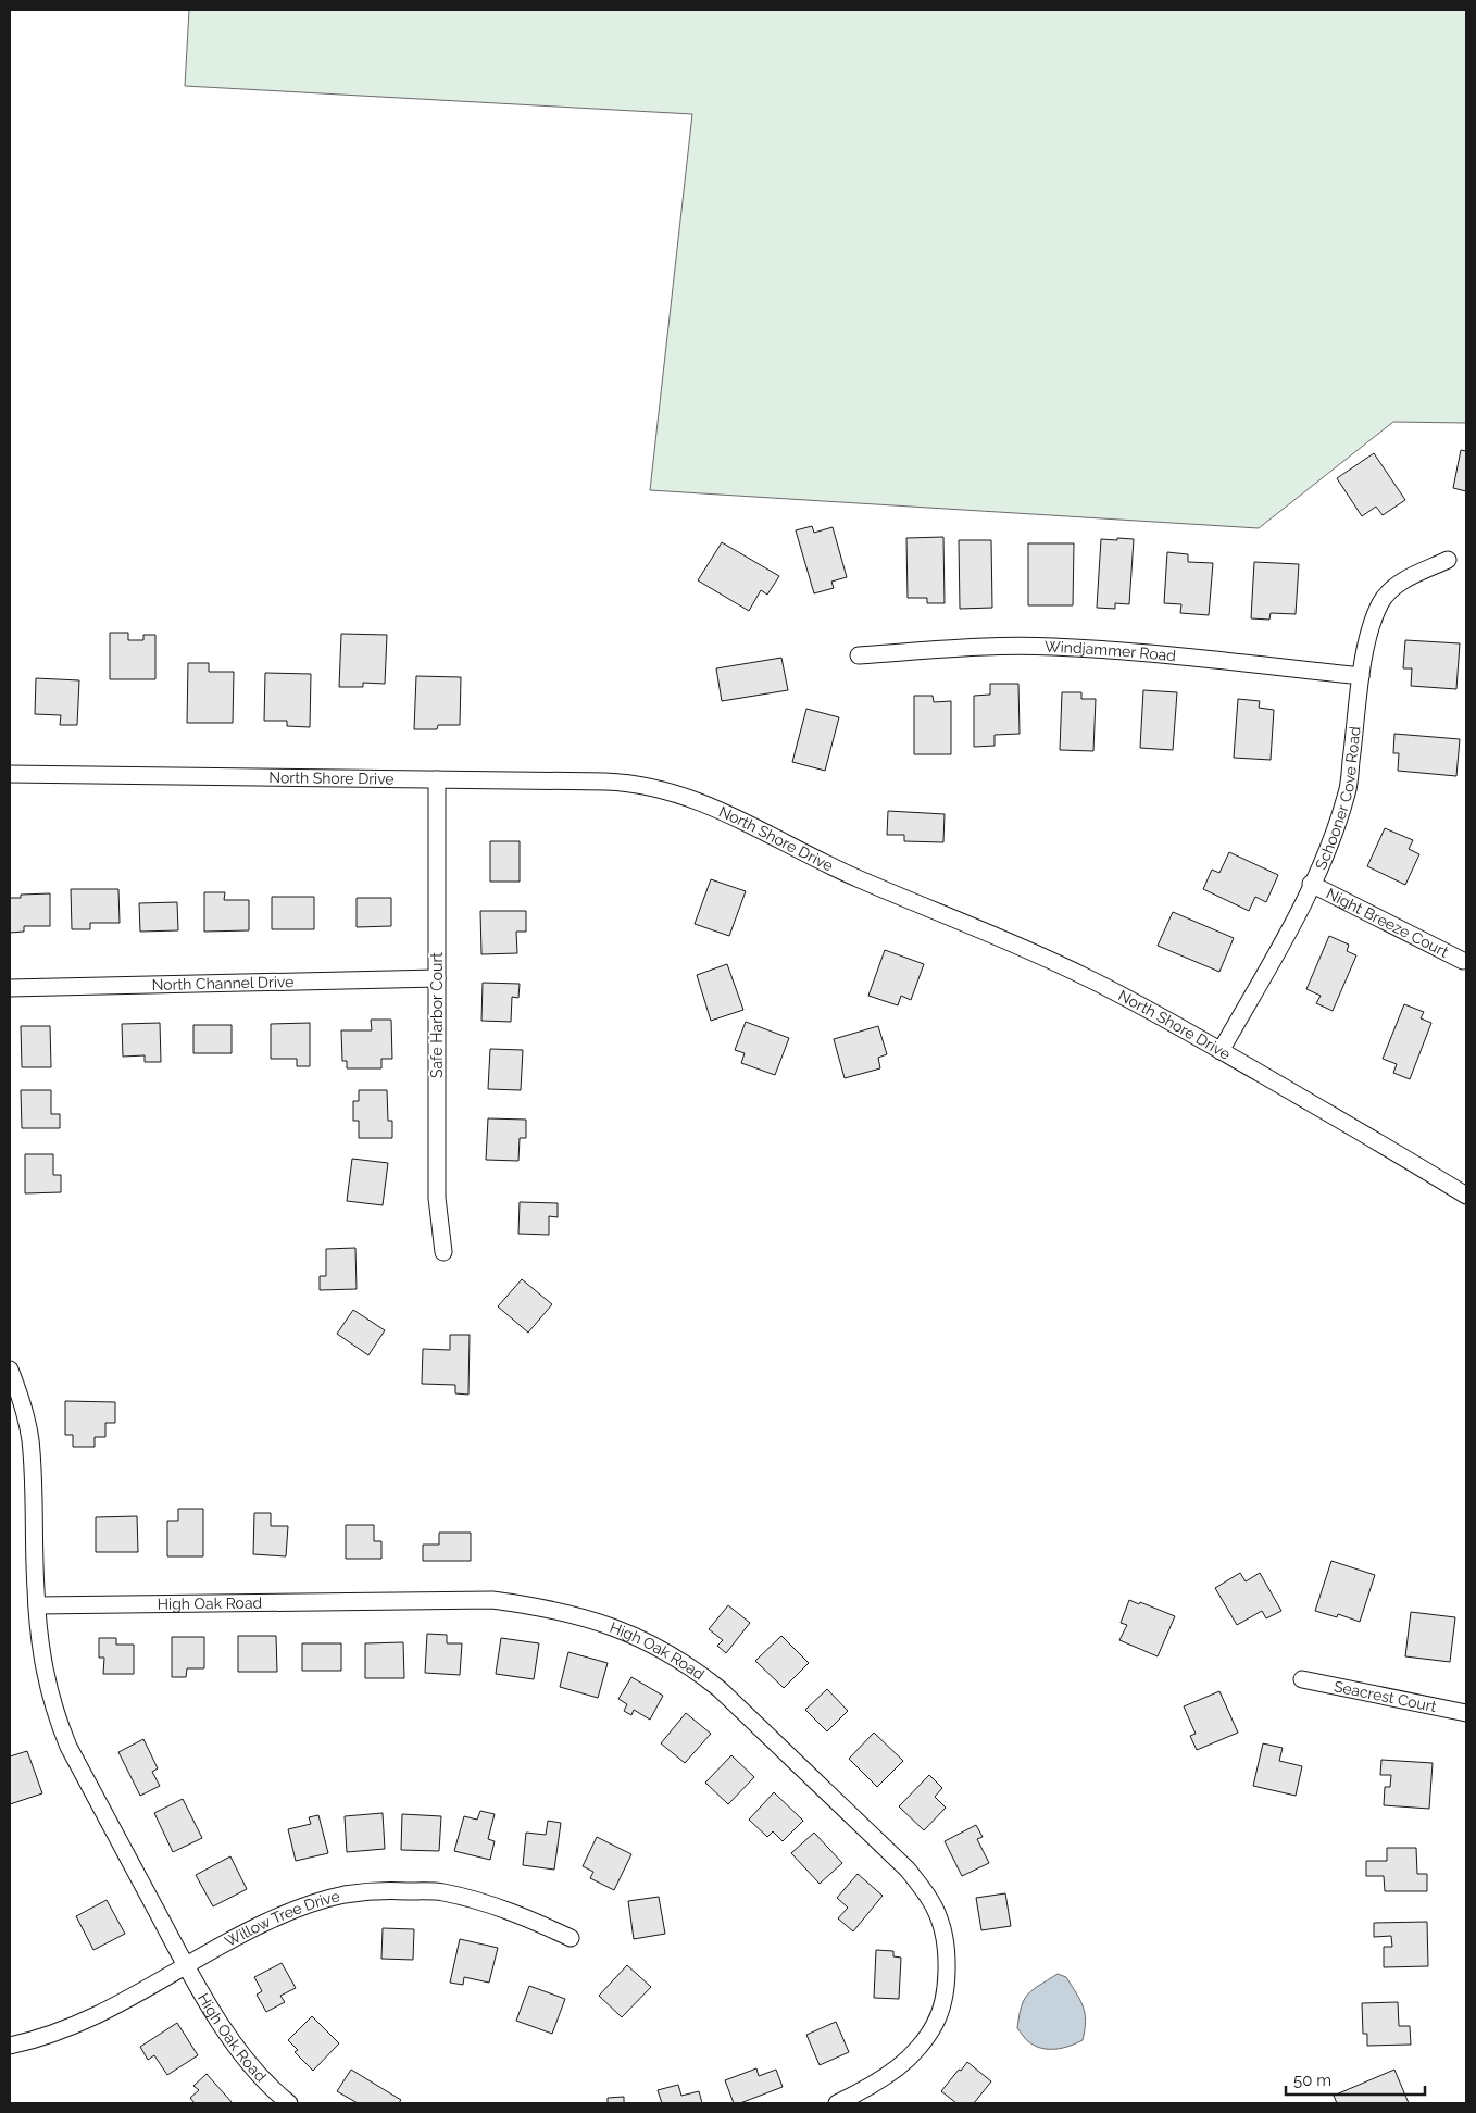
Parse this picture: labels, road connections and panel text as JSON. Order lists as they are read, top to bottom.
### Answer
{
  "streets": {
    "street": [
      "Windjammer Road",
      "North Shore Drive",
      "Schooner Cove Road",
      "Night Breeze Court",
      "North Channel Drive",
      "Safe Harbor Court",
      "High Oak Road",
      "Seacrest Court",
      "Willow Tree Drive"
    ]
  },
  "crossings": [
    ["Windjammer Road", "Schooner Cove Road"],
    ["North Shore Drive", "Schooner Cove Road"],
    ["North Shore Drive", "Safe Harbor Court"],
    ["Schooner Cove Road", "Night Breeze Court"],
    ["North Channel Drive", "Safe Harbor Court"],
    ["High Oak Road", "Willow Tree Drive"]
  ],
  "scale_bar": "50 m"
}
